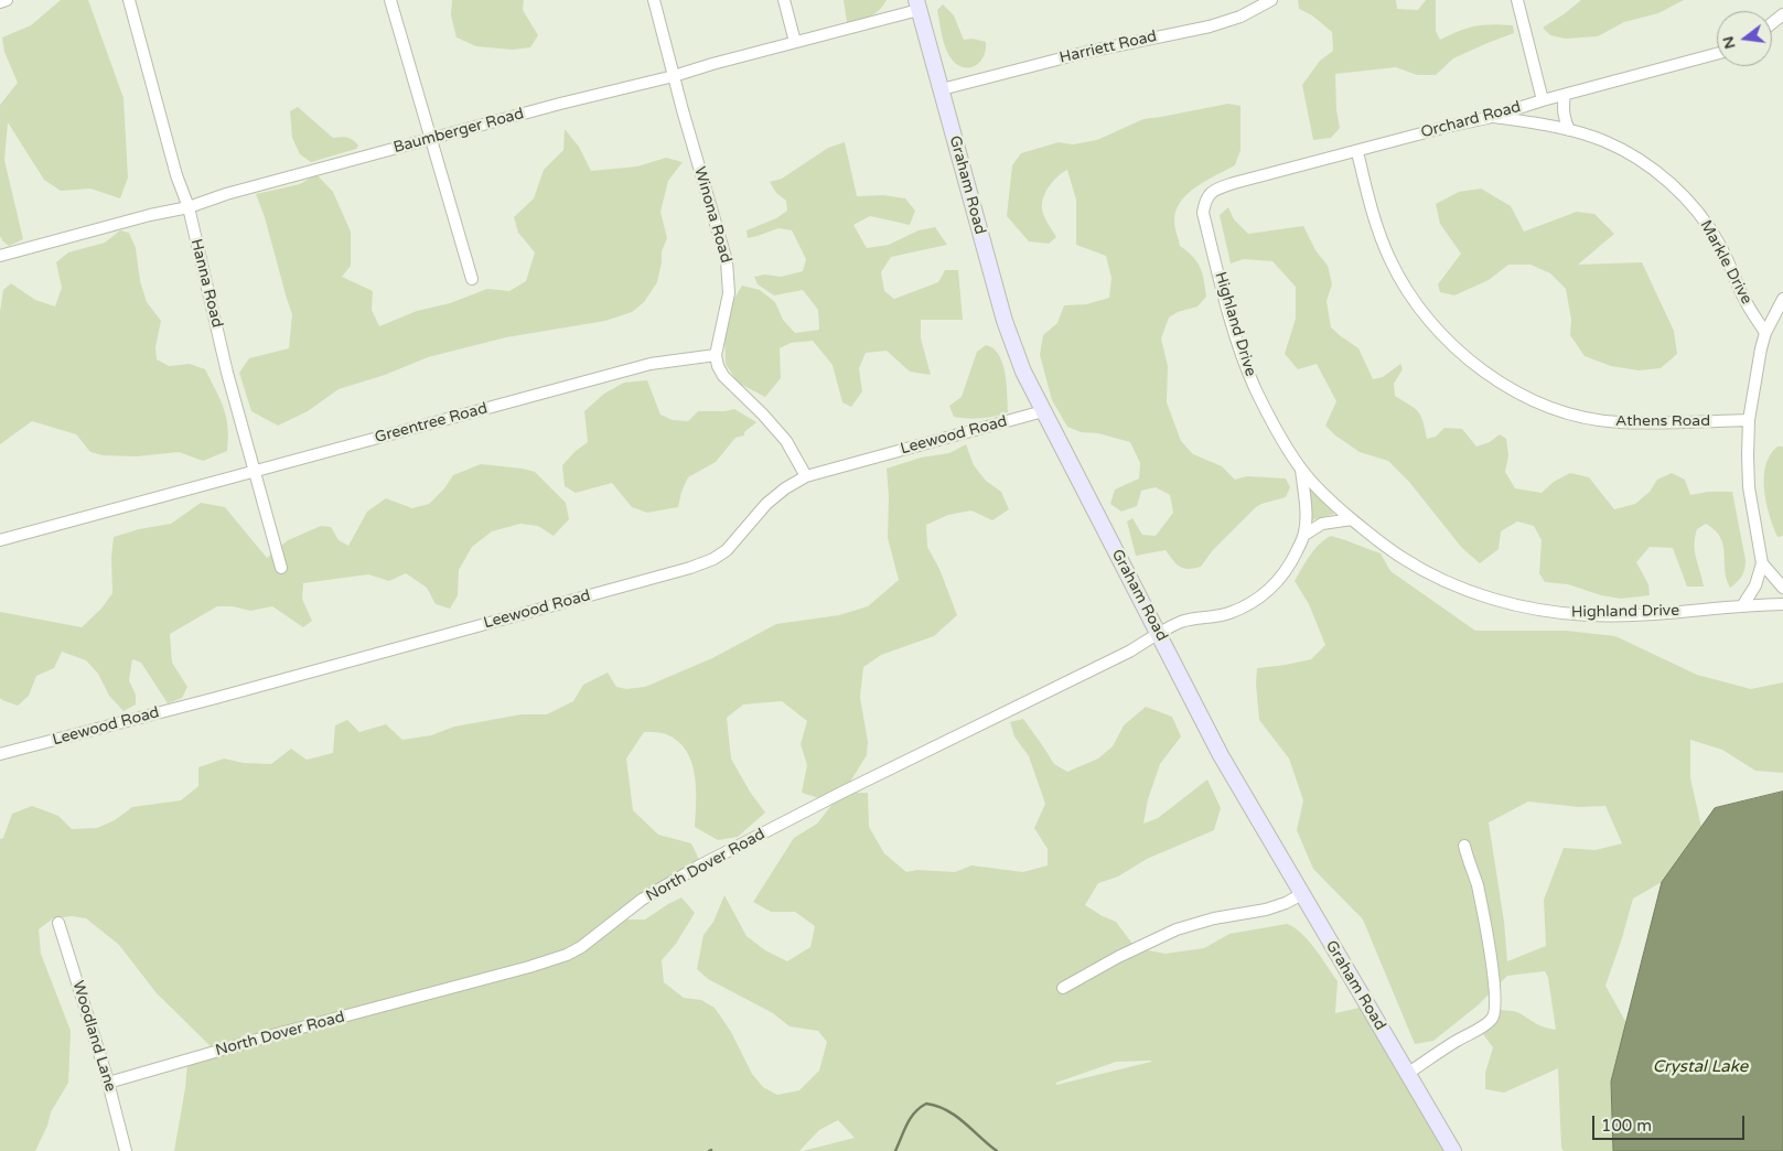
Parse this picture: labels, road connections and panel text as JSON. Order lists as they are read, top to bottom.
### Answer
{
  "streets": {
    "main road": ["Graham Road"],
    "street": [
      "Harriett Road",
      "Orchard Road",
      "Baumberger Road",
      "Winona Road",
      "Markle Drive",
      "Hanna Road",
      "Highland Drive",
      "Athens Road",
      "Greentree Road",
      "Leewood Road",
      "North Dover Road",
      "Woodland Lane"
    ]
  },
  "crossings": [
    ["Harriett Road", "Graham Road"],
    ["Orchard Road", "Markle Drive"],
    ["Orchard Road", "Highland Drive"],
    ["Orchard Road", "Athens Road"],
    ["Baumberger Road", "Graham Road"],
    ["Baumberger Road", "Winona Road"],
    ["Baumberger Road", "Hanna Road"],
    ["Graham Road", "Leewood Road"],
    ["Graham Road", "North Dover Road"],
    ["Winona Road", "Greentree Road"],
    ["Hanna Road", "Greentree Road"],
    ["North Dover Road", "Woodland Lane"]
  ],
  "water": ["Crystal Lake"],
  "scale_bar": "100 m",
  "north": "left"
}
